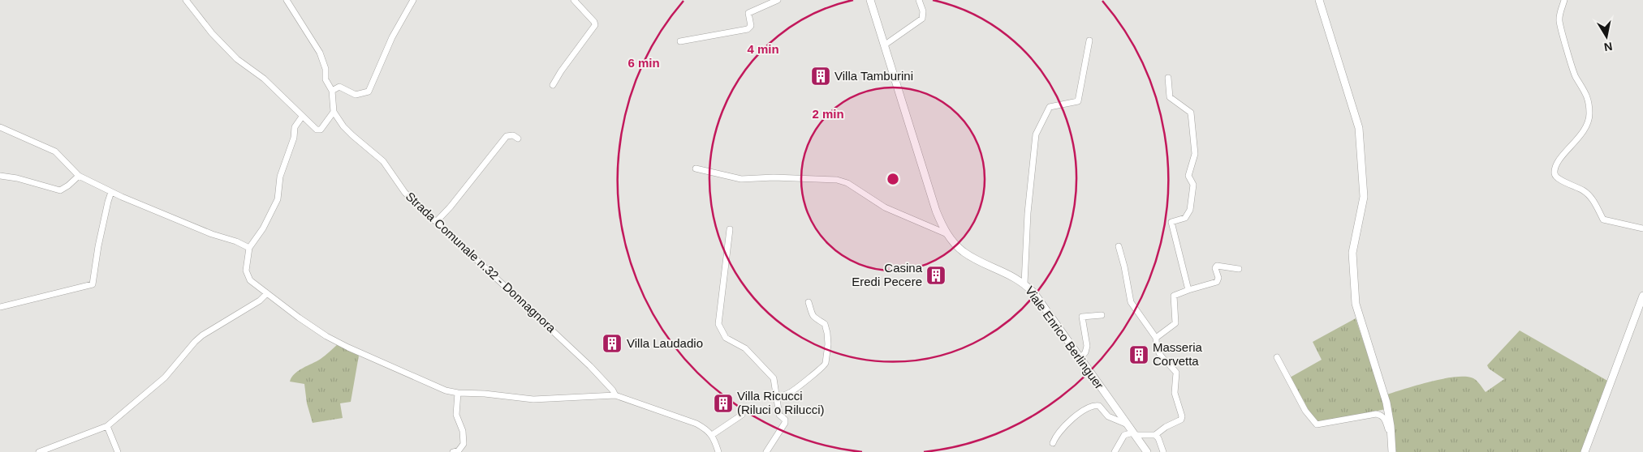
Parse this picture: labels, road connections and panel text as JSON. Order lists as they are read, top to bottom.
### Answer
{
  "streets": {
    "main road": ["Viale Enrico Berlinguer"],
    "street": ["Strada Comunale n.32 - Donnagnora"]
  },
  "places": {
    "building": [
      "Villa Tamburini",
      "Casina Eredi Pecere",
      "Villa Laudadio",
      "Masseria Corvetta",
      "Villa Ricucci (Riluci o Rilucci)"
    ]
  },
  "north": "bottom",
  "rings": ["4 min", "6 min", "2 min"]
}
